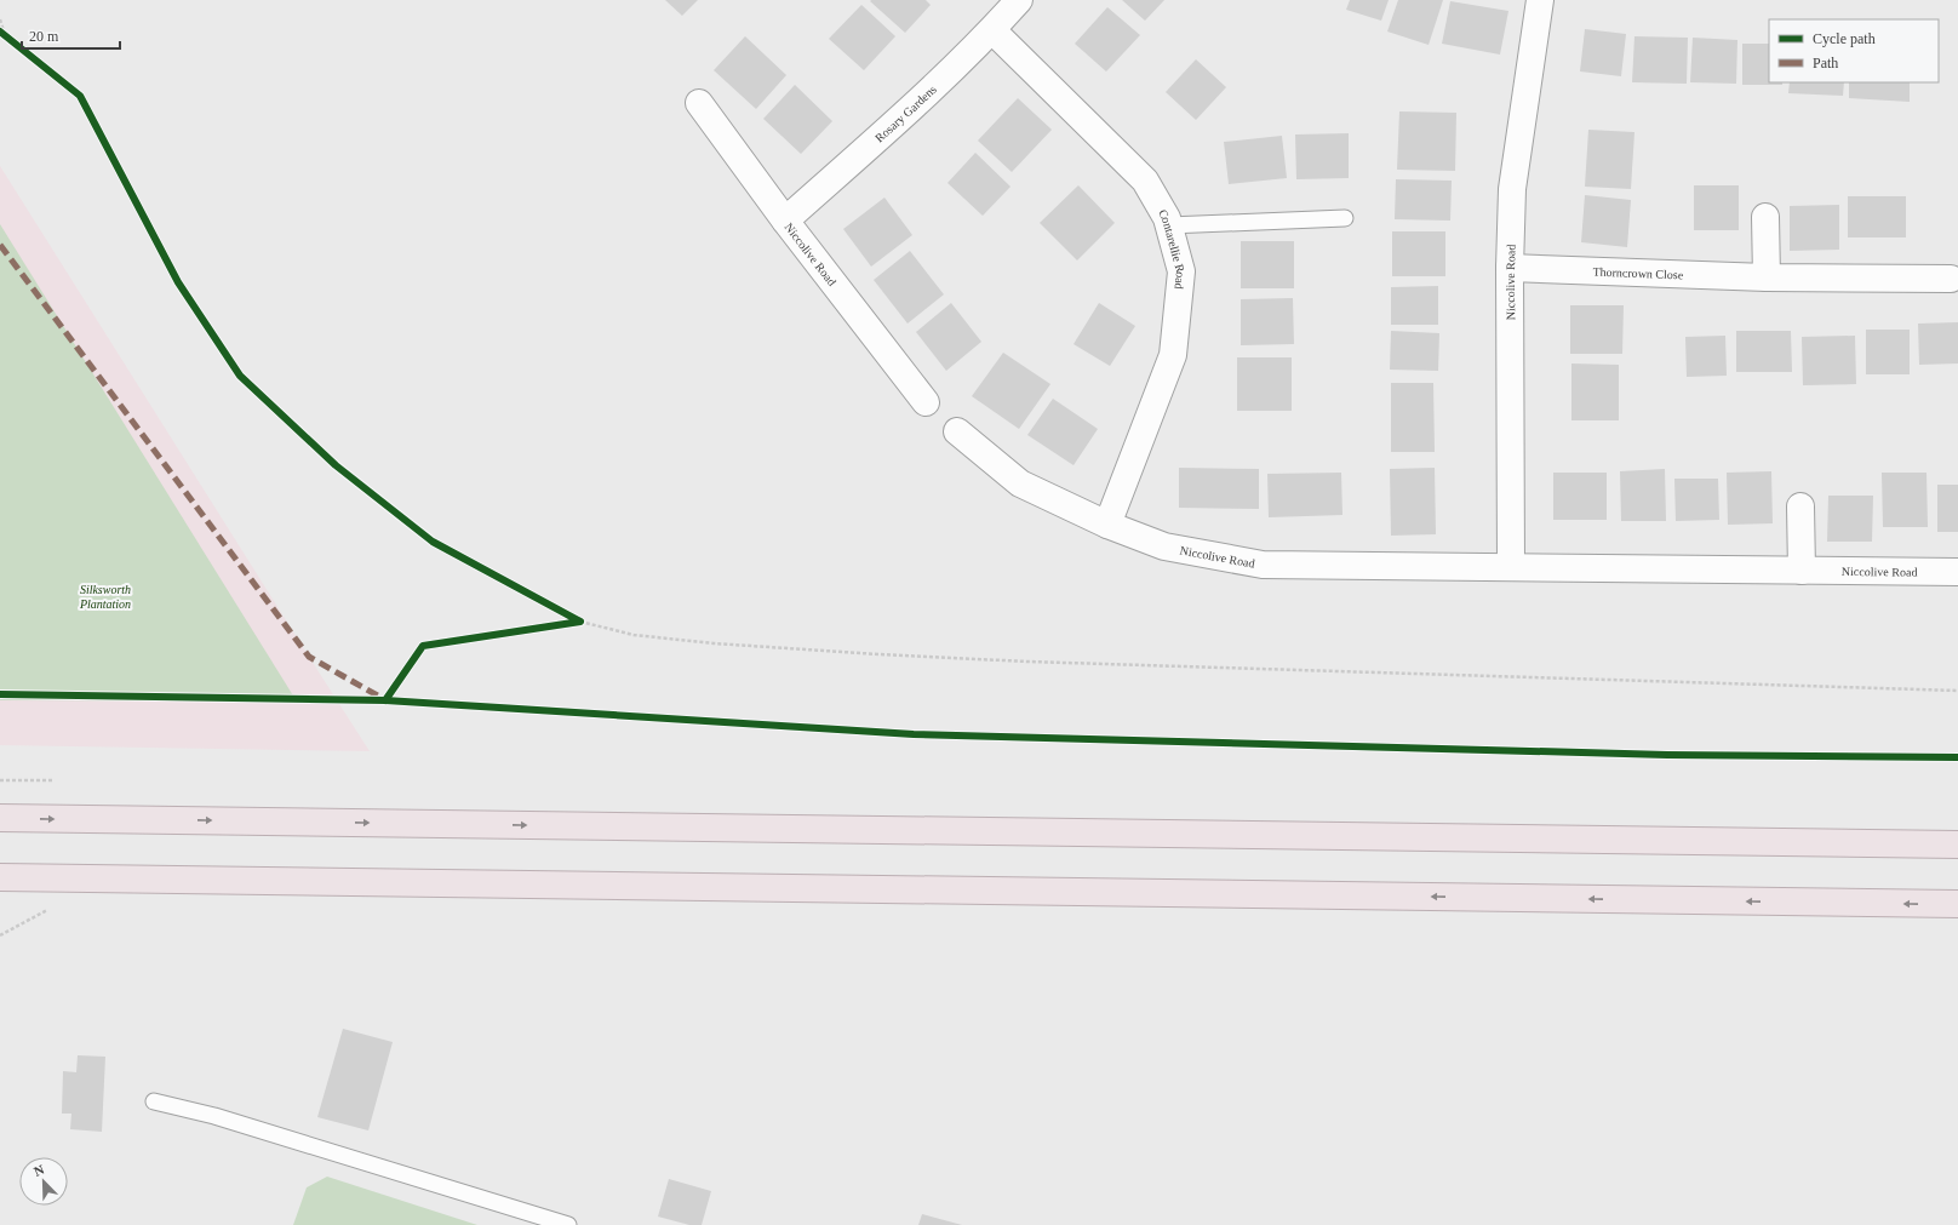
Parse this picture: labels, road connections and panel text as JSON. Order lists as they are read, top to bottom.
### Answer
{
  "streets": {
    "street": [
      "Rosary Gardens",
      "Contarellie Road",
      "Niccolive Road",
      "Thorncrown Close"
    ]
  },
  "crossings": [
    ["Rosary Gardens", "Contarellie Road"],
    ["Rosary Gardens", "Niccolive Road"],
    ["Contarellie Road", "Niccolive Road"],
    ["Niccolive Road", "Thorncrown Close"]
  ],
  "parks": ["Silksworth Plantation"],
  "legend": ["Cycle path", "Path"],
  "scale_bar": "20 m",
  "north": "top left"
}
